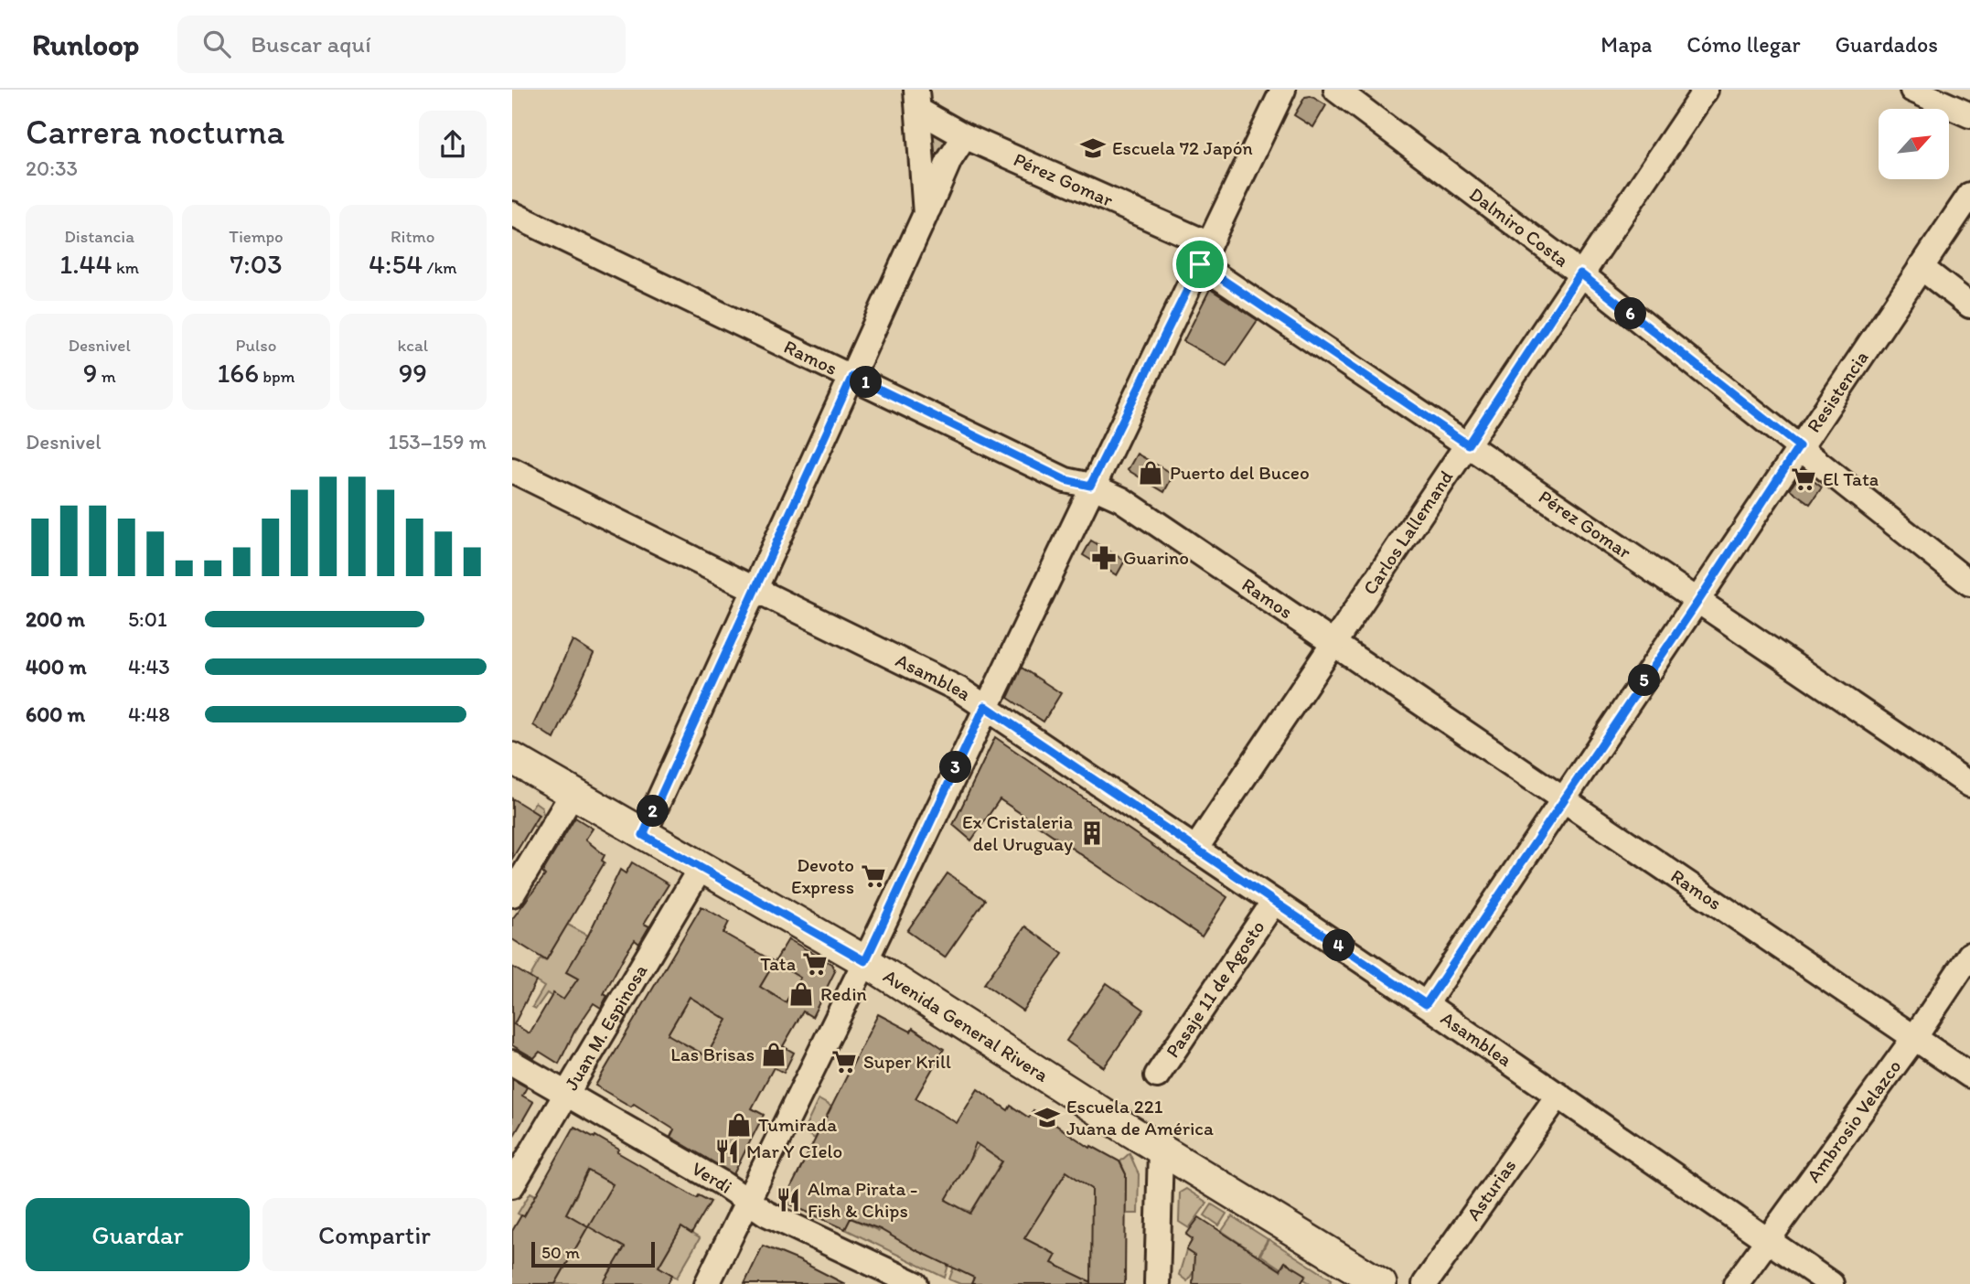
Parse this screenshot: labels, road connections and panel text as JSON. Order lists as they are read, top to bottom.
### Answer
{
  "streets": {
    "main road": ["Avenida General Rivera"],
    "street": [
      "Pérez Gomar",
      "Dalmiro Costa",
      "Ramos",
      "Resistencia",
      "Carlos Lallemand",
      "Asamblea",
      "Pasaje 11 de Agosto",
      "Juan M. Espinosa",
      "Ambrosio Velazco",
      "Verdi",
      "Asturias"
    ]
  },
  "crossings": [
    ["Pérez Gomar", "Resistencia"],
    ["Pérez Gomar", "Carlos Lallemand"],
    ["Dalmiro Costa", "Resistencia"],
    ["Dalmiro Costa", "Carlos Lallemand"],
    ["Ramos", "Resistencia"],
    ["Ramos", "Carlos Lallemand"],
    ["Ramos", "Ambrosio Velazco"],
    ["Resistencia", "Asamblea"],
    ["Carlos Lallemand", "Asamblea"],
    ["Asamblea", "Pasaje 11 de Agosto"],
    ["Asamblea", "Ambrosio Velazco"],
    ["Asamblea", "Asturias"],
    ["Avenida General Rivera", "Juan M. Espinosa"],
    ["Juan M. Espinosa", "Verdi"]
  ],
  "places": {
    "school or university": ["Escuela 72 Japón", "Escuela 221 Juana de América"],
    "shop": [
      "Puerto del Buceo",
      "Redin",
      "Las Brisas",
      "Tumirada"
    ],
    "supermarket": [
      "El Tata",
      "Devoto Express",
      "Tata",
      "Super Krill"
    ],
    "pharmacy": ["Guarino"],
    "building": ["Ex Cristaleria del Uruguay"],
    "restaurant": ["Mar Y CIelo", "Alma Pirata - Fish & Chips"]
  },
  "scale_bar": "50 m",
  "north": "top right",
  "page": {
    "header": "Runloop",
    "search": "Buscar aquí",
    "nav": ["Mapa", "Cómo llegar", "Guardados"],
    "heading": ["Carrera nocturna", "20:33"],
    "stats": [
      ["Distancia", "1.44 km"],
      ["Tiempo", "7:03"],
      ["Ritmo", "4:54 /km"],
      ["Desnivel", "9 m"],
      ["Pulso", "166 bpm"],
      ["kcal", "99"]
    ],
    "pins": [
      "6",
      "1",
      "5",
      "3",
      "2",
      "4"
    ],
    "chart": ["Desnivel", "153–159 m"],
    "list": [
      {
        "name": "200 m",
        "note": "5:01"
      },
      {
        "name": "400 m",
        "note": "4:43"
      },
      {
        "name": "600 m",
        "note": "4:48"
      }
    ],
    "buttons": ["Guardar", "Compartir"],
    "scale": "50 m"
  }
}
